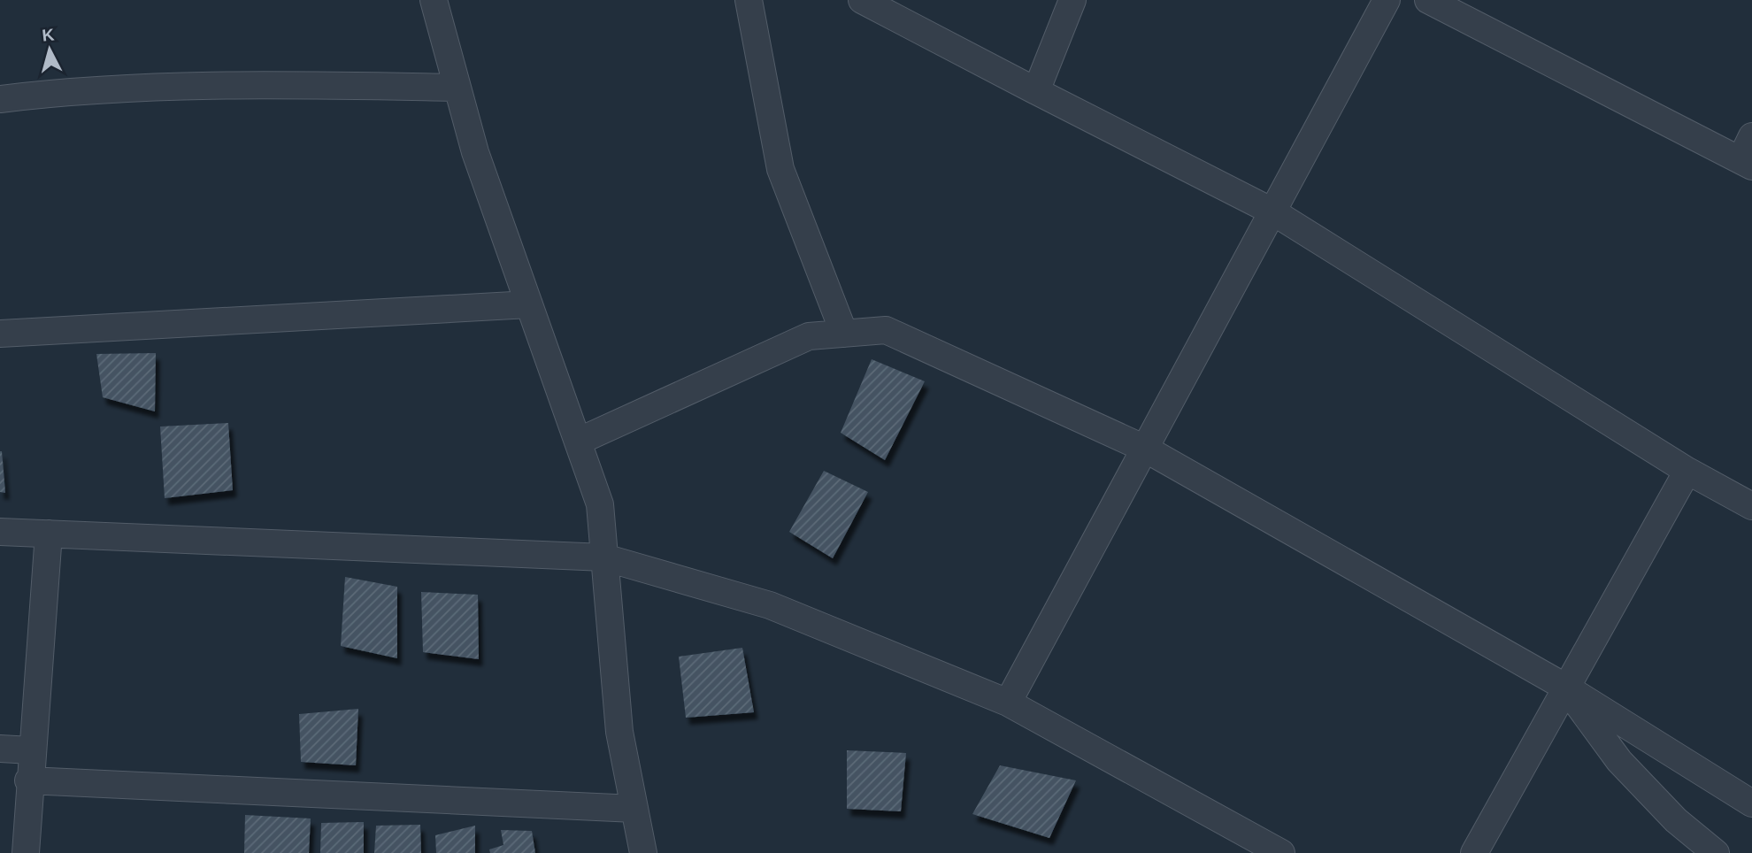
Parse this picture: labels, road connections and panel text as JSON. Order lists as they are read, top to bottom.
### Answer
{
  "north": "top"
}
